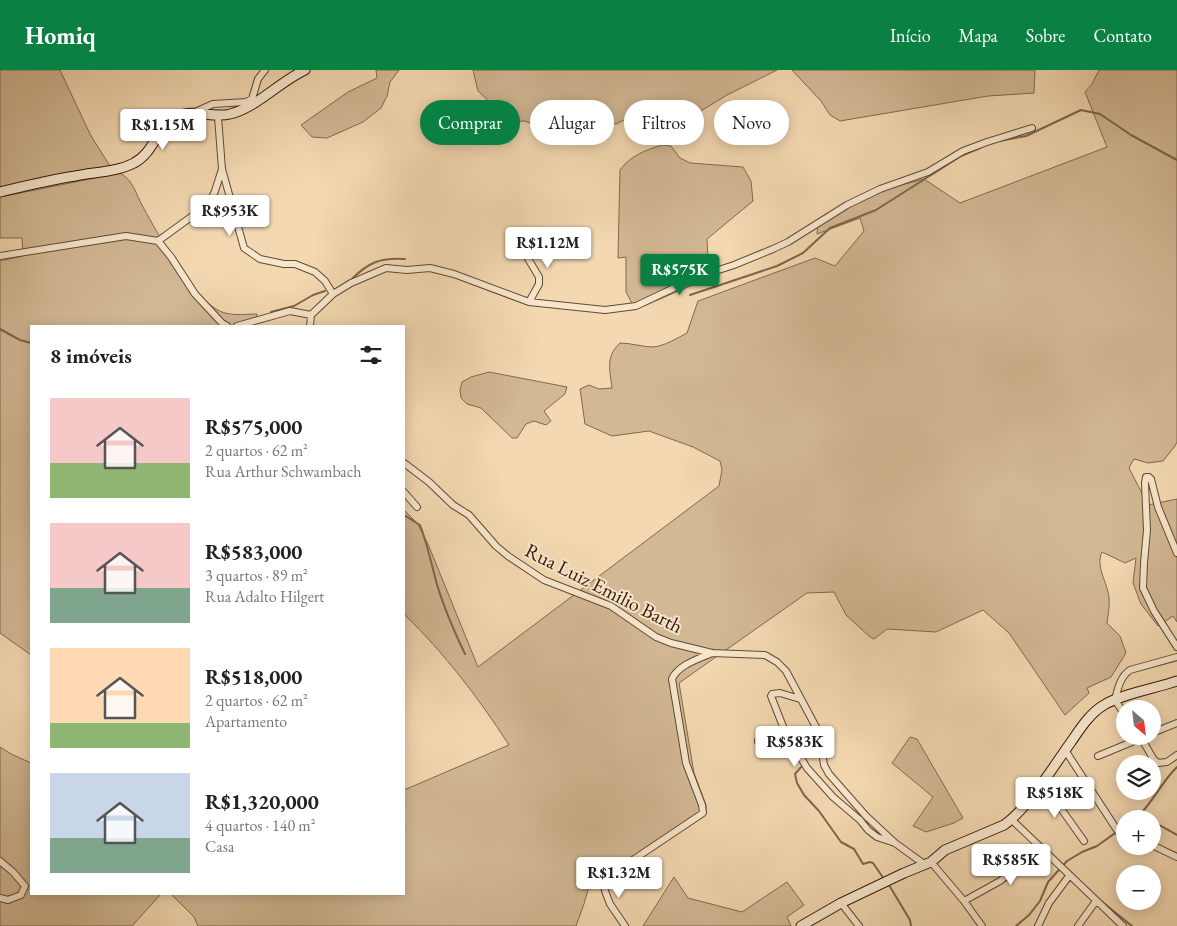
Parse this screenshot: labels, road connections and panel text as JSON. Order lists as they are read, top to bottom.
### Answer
{
  "streets": {
    "street": ["Rua Luiz Emilio Barth"]
  },
  "north": "bottom right",
  "page": {
    "header": "Homiq",
    "nav": [
      "Início",
      "Mapa",
      "Sobre",
      "Contato"
    ],
    "chip": [
      "Comprar",
      "Alugar",
      "Filtros",
      "Novo"
    ],
    "price": [
      "R$1.15M",
      "R$953K",
      "R$1.12M",
      "R$575K",
      "R$583K",
      "R$518K",
      "R$585K",
      "R$1.32M"
    ],
    "heading": "8 imóveis",
    "list": [
      {
        "name": "R$575,000",
        "note": "2 quartos · 62 m² · Rua Arthur Schwambach"
      },
      {
        "name": "R$583,000",
        "note": "3 quartos · 89 m² · Rua Adalto Hilgert"
      },
      {
        "name": "R$518,000",
        "note": "2 quartos · 62 m² · Apartamento"
      },
      {
        "name": "R$1,320,000",
        "note": "4 quartos · 140 m² · Casa"
      }
    ],
    "map_buttons": ["+", "−"]
  }
}
